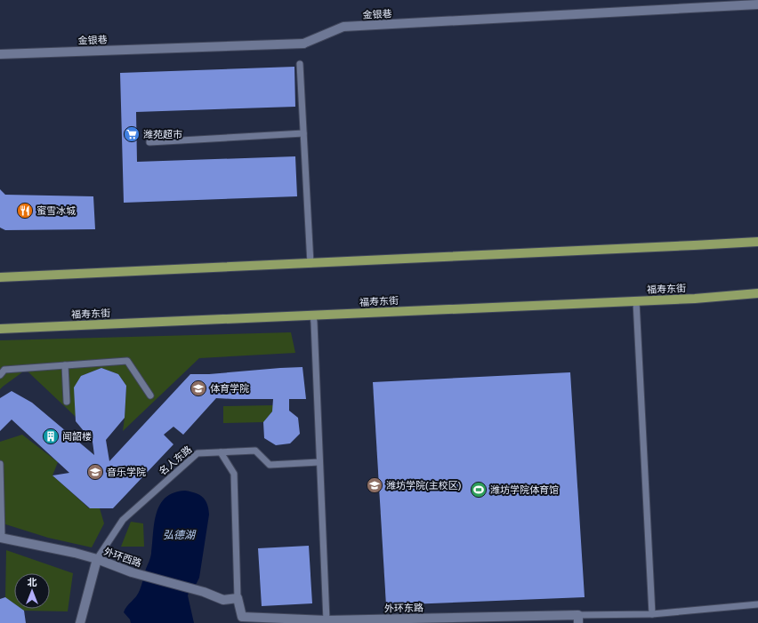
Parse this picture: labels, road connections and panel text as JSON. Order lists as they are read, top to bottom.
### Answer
{
  "streets": {
    "main road": ["福寿东街"],
    "street": [
      "金银巷",
      "名人东路",
      "外环西路",
      "外环东路"
    ]
  },
  "crossings": [
    ["名人东路", "外环西路"],
    ["外环西路", "外环东路"]
  ],
  "water": ["弘德湖"],
  "places": {
    "supermarket": ["潍苑超市"],
    "restaurant": ["蜜雪冰城"],
    "school or university": ["体育学院", "音乐学院", "潍坊学院(主校区)"],
    "building": ["闻韶楼"],
    "sports": ["潍坊学院体育馆"]
  },
  "north": "top"
}
